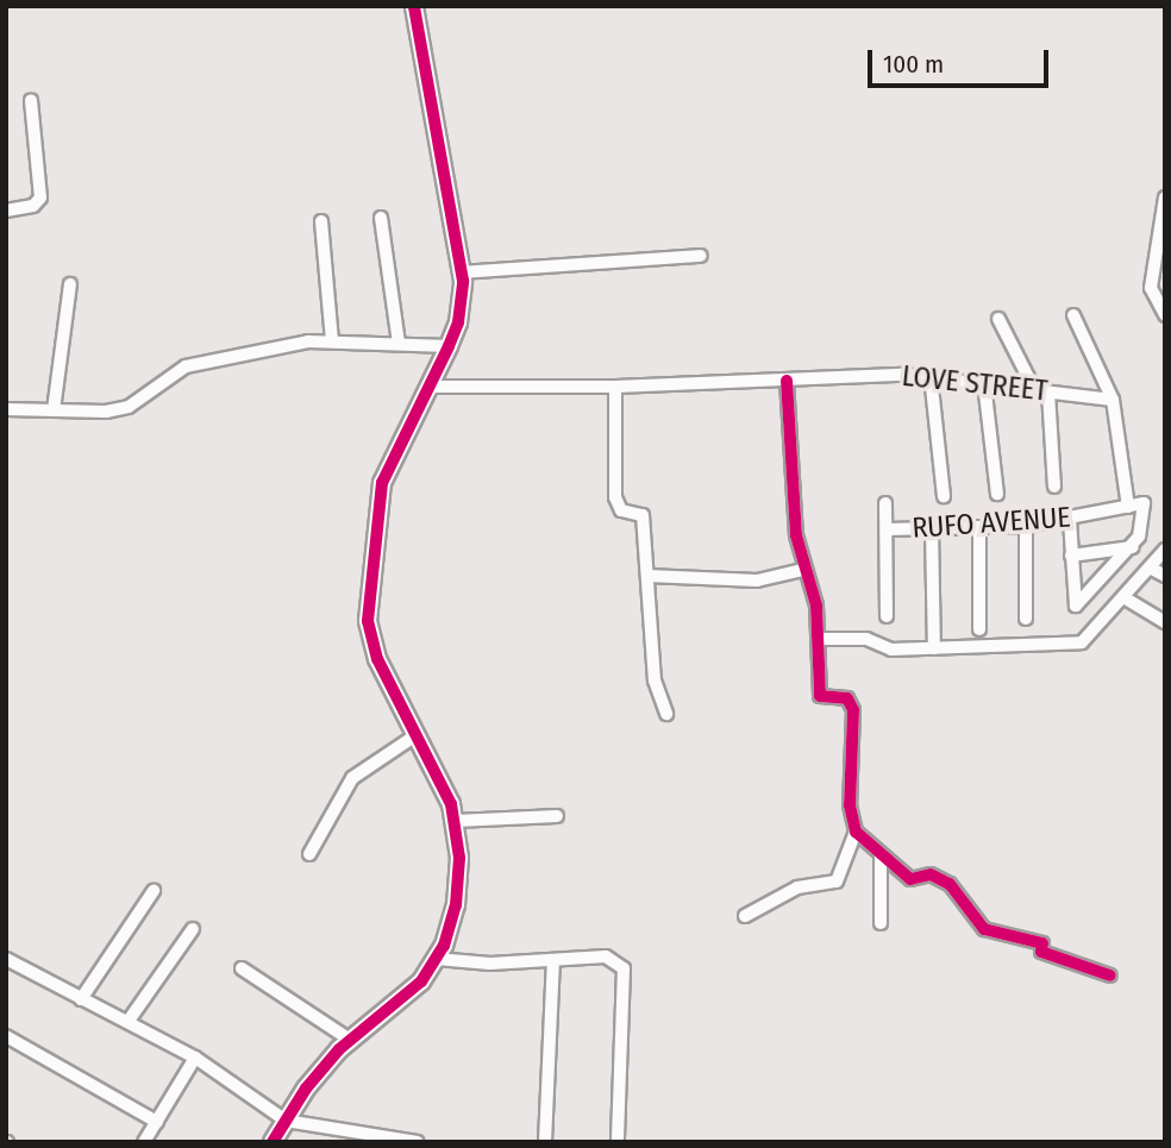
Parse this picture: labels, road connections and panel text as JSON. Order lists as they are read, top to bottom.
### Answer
{
  "streets": {
    "street": ["LOVE STREET", "RUFO AVENUE"]
  },
  "scale_bar": "100 m"
}
